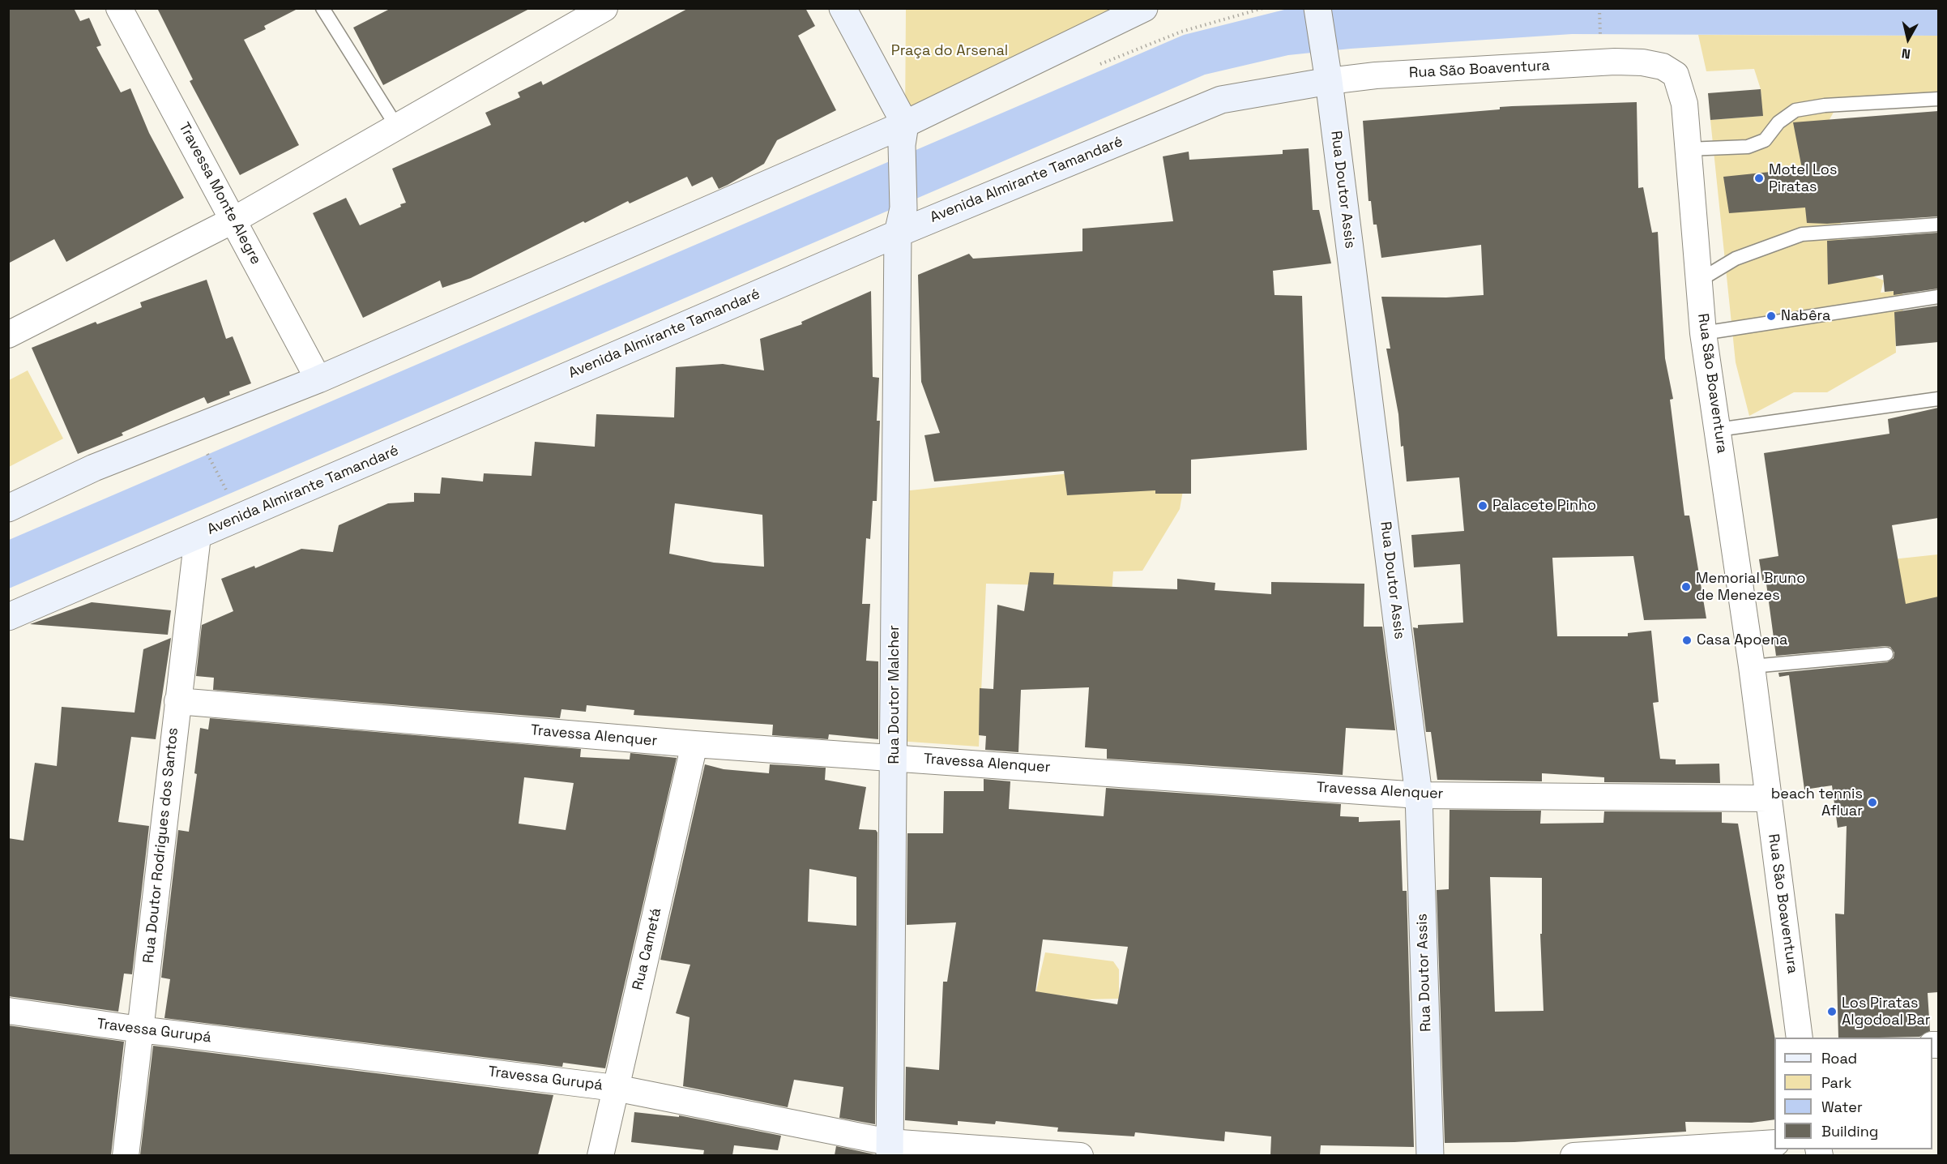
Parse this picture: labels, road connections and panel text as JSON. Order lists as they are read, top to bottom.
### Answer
{
  "streets": {
    "main road": ["Avenida Almirante Tamandaré", "Rua Doutor Assis", "Rua Doutor Malcher"],
    "street": [
      "Rua São Boaventura",
      "Travessa Monte Alegre",
      "Travessa Alenquer",
      "Rua Doutor Rodrigues dos Santos",
      "Rua Cametá",
      "Travessa Gurupá"
    ]
  },
  "crossings": [
    ["Rua São Boaventura", "Avenida Almirante Tamandaré"],
    ["Rua São Boaventura", "Rua Doutor Assis"],
    ["Rua São Boaventura", "Travessa Alenquer"],
    ["Avenida Almirante Tamandaré", "Rua Doutor Assis"],
    ["Avenida Almirante Tamandaré", "Rua Doutor Malcher"],
    ["Avenida Almirante Tamandaré", "Rua Doutor Rodrigues dos Santos"],
    ["Rua Doutor Assis", "Travessa Alenquer"],
    ["Rua Doutor Malcher", "Travessa Alenquer"],
    ["Rua Doutor Malcher", "Travessa Gurupá"],
    ["Travessa Alenquer", "Rua Doutor Rodrigues dos Santos"],
    ["Travessa Alenquer", "Rua Cametá"],
    ["Rua Doutor Rodrigues dos Santos", "Travessa Gurupá"],
    ["Rua Cametá", "Travessa Gurupá"]
  ],
  "parks": ["Praça do Arsenal"],
  "places": [
    "Motel Los Piratas",
    "Nabêra",
    "Palacete Pinho",
    "Memorial Bruno de Menezes",
    "Casa Apoena",
    "beach tennis Afluar",
    "Los Piratas Algodoal Bar"
  ],
  "legend": [
    "Road",
    "Park",
    "Water",
    "Building"
  ],
  "north": "bottom"
}
